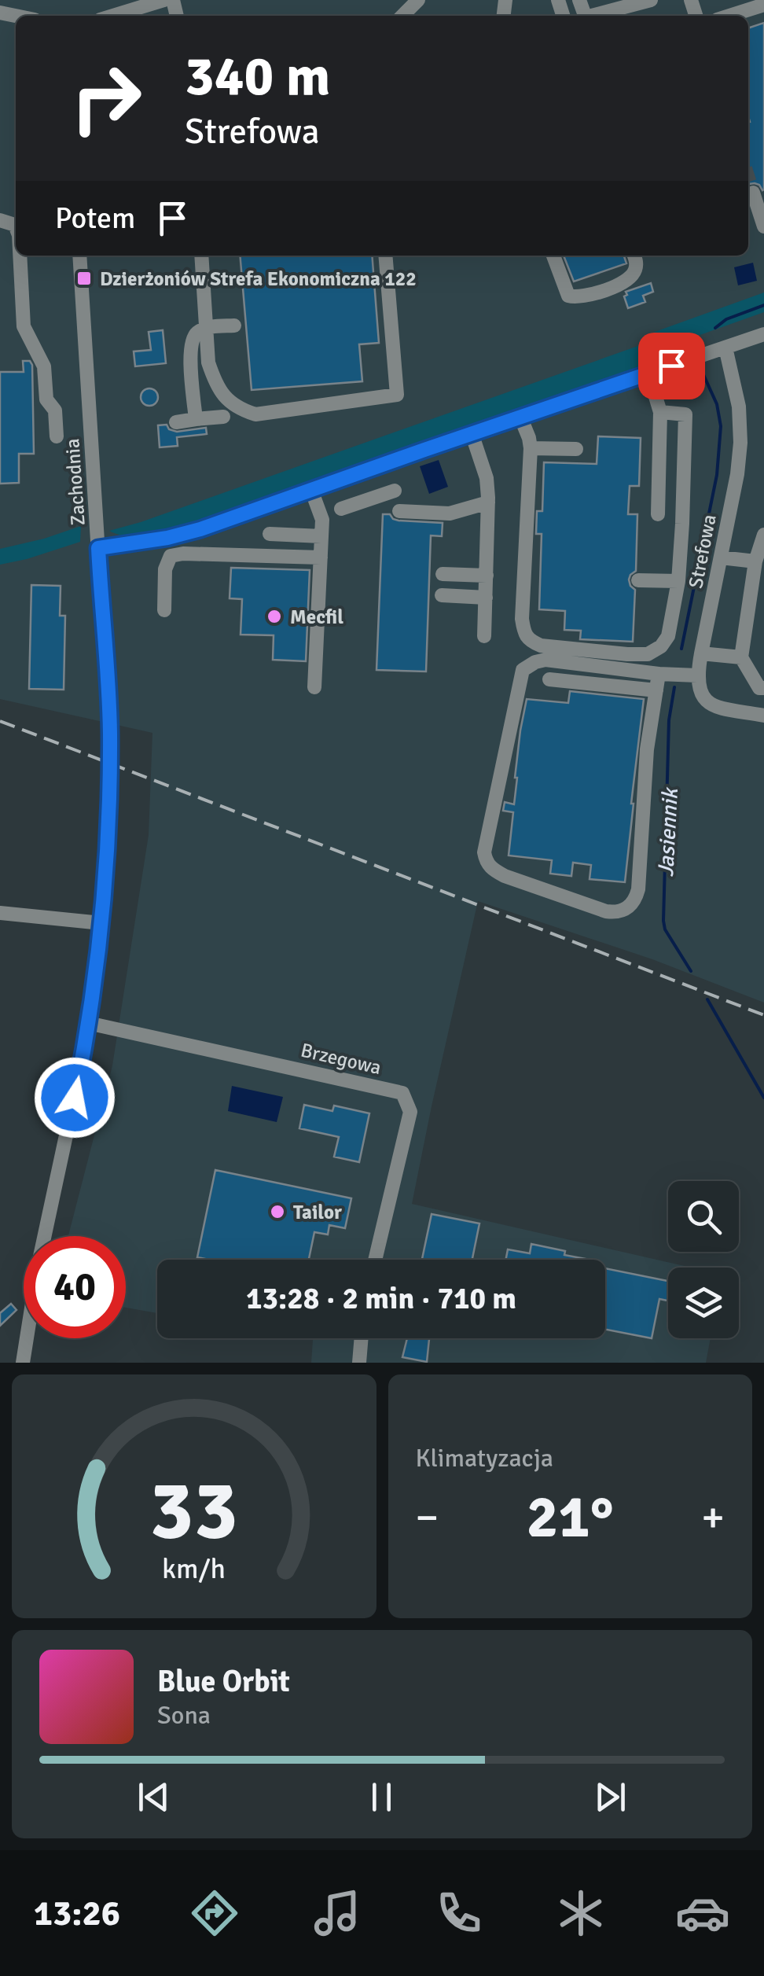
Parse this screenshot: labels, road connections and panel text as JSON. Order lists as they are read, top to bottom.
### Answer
{
  "streets": {
    "street": ["Zachodnia", "Strefowa", "Brzegowa"]
  },
  "crossings": [
    ["Zachodnia", "Brzegowa"]
  ],
  "water": ["Jasiennik"],
  "places": {
    "transit": ["Dzierżoniów Strefa Ekonomiczna 122"],
    "other": ["Mecfil", "Tailor"]
  },
  "page": {
    "turn": ["340 m", "Strefowa"],
    "then": "Potem",
    "limit": "40",
    "trip": "13:28 · 2 min · 710 m",
    "tile": "Klimatyzacja",
    "heat": ["−", "21°", "+"],
    "song": ["Blue Orbit", "Sona"],
    "tabs": "13:26",
    "gauge": ["33", "km/h"]
  }
}
